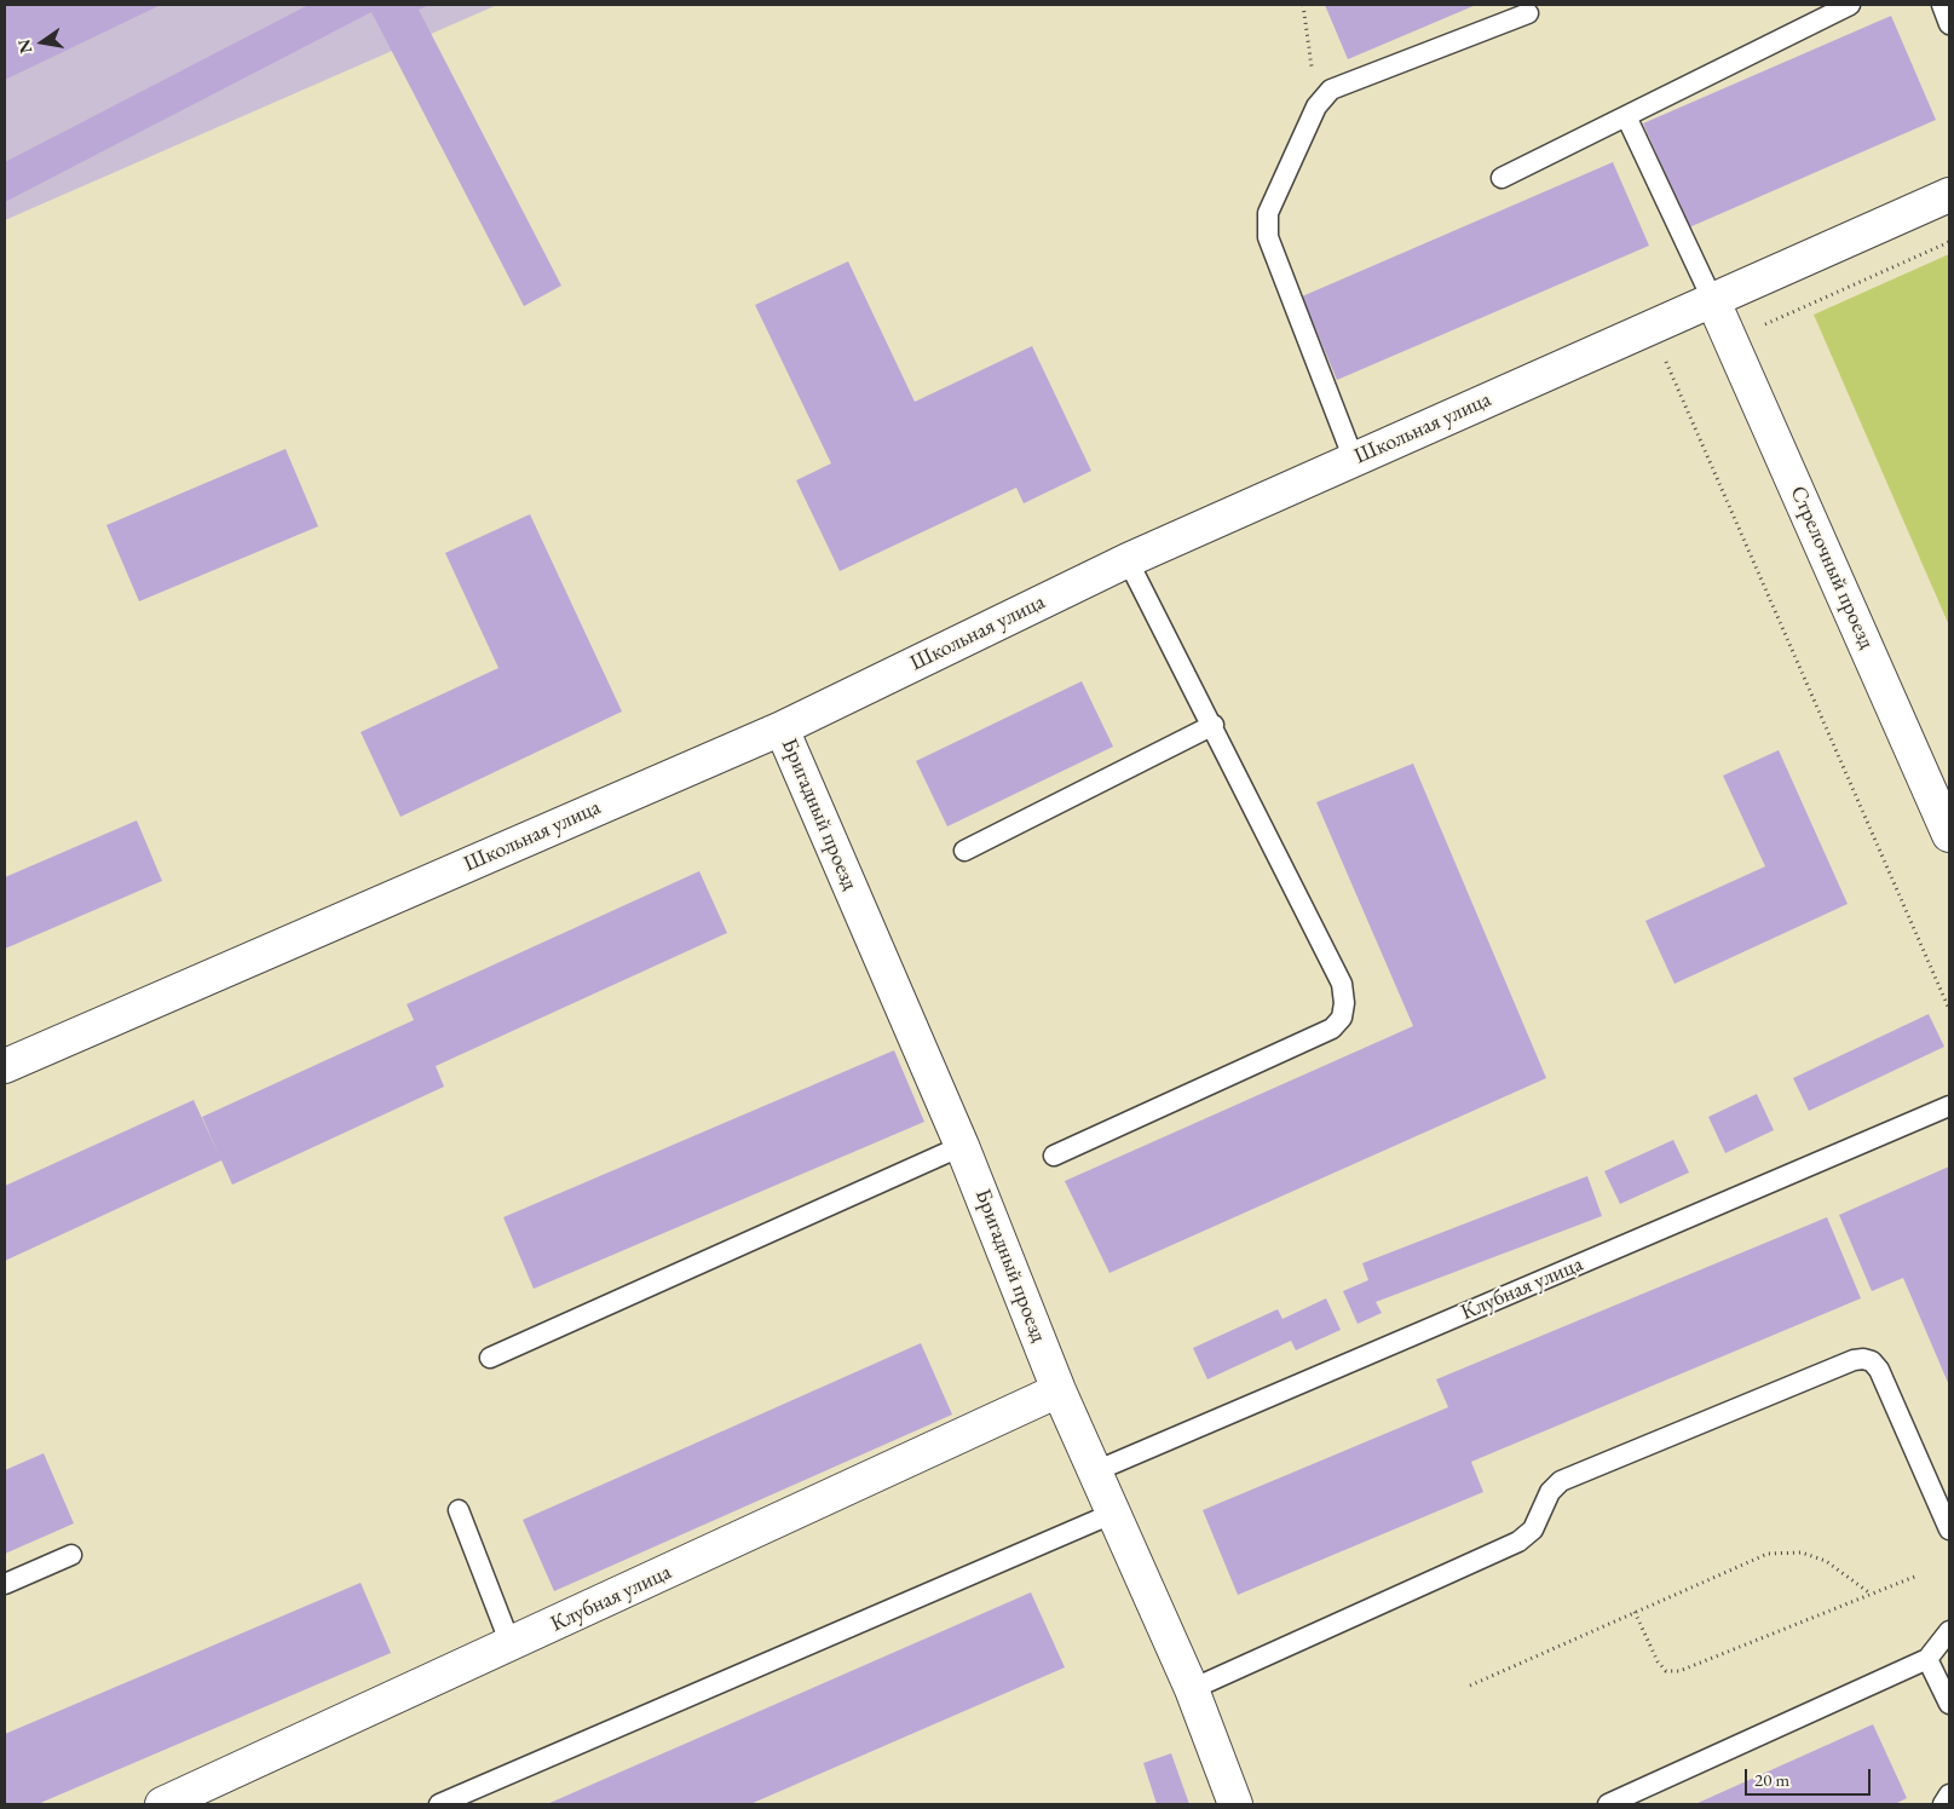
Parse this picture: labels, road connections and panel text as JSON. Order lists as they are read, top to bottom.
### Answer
{
  "streets": {
    "street": [
      "Школьная улица",
      "Стрелочный проезд",
      "Бригадный проезд",
      "Клубная улица"
    ]
  },
  "crossings": [
    ["Школьная улица", "Стрелочный проезд"],
    ["Школьная улица", "Бригадный проезд"],
    ["Бригадный проезд", "Клубная улица"]
  ],
  "scale_bar": "20 m",
  "north": "left"
}
